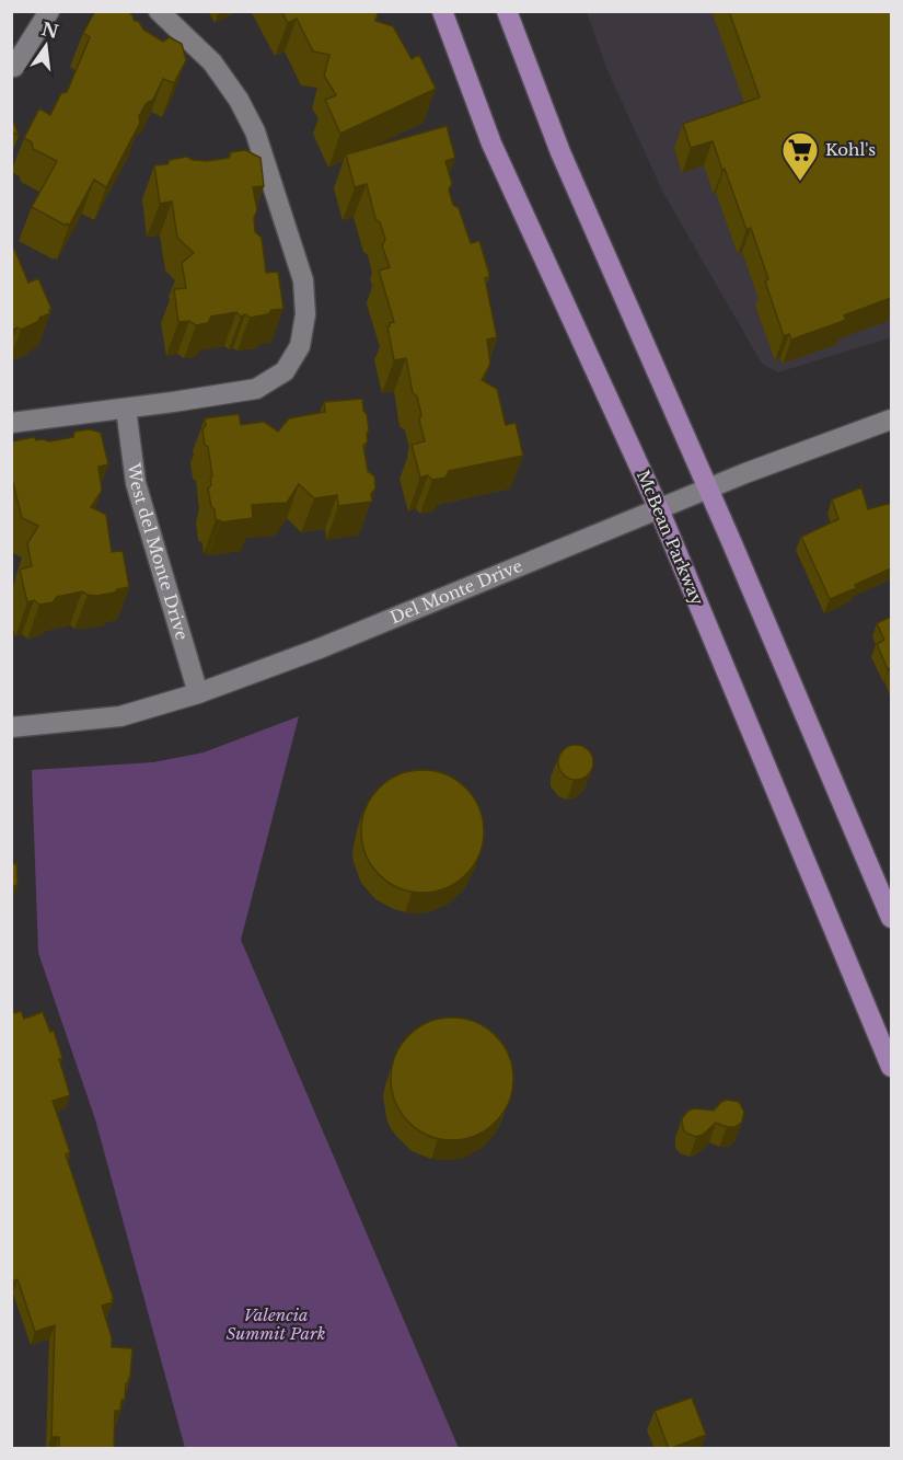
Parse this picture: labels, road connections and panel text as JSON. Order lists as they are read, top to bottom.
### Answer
{
  "streets": {
    "main road": ["McBean Parkway"],
    "street": ["West del Monte Drive", "Del Monte Drive"]
  },
  "crossings": [
    ["McBean Parkway", "Del Monte Drive"],
    ["West del Monte Drive", "Del Monte Drive"]
  ],
  "parks": ["Valencia Summit Park"],
  "places": {
    "supermarket": ["Kohl's"]
  },
  "north": "top"
}
